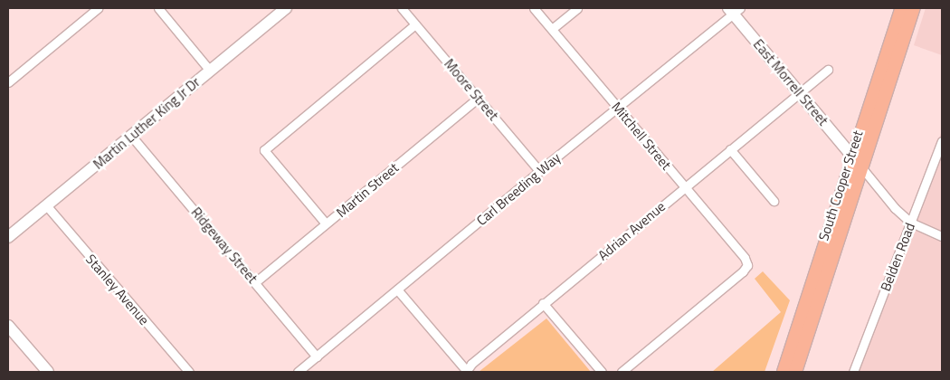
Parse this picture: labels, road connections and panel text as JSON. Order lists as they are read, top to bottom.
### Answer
{
  "streets": {
    "main road": ["East Morrell Street", "Martin Luther King Jr Dr", "South Cooper Street"],
    "street": [
      "Moore Street",
      "Mitchell Street",
      "Carl Breeding Way",
      "Martin Street",
      "Adrian Avenue",
      "Ridgeway Street",
      "Belden Road",
      "Stanley Avenue"
    ]
  },
  "crossings": [
    ["East Morrell Street", "South Cooper Street"],
    ["East Morrell Street", "Carl Breeding Way"],
    ["East Morrell Street", "Adrian Avenue"],
    ["Moore Street", "Carl Breeding Way"],
    ["Moore Street", "Martin Street"],
    ["Martin Luther King Jr Dr", "Ridgeway Street"],
    ["Martin Luther King Jr Dr", "Stanley Avenue"],
    ["Mitchell Street", "Carl Breeding Way"],
    ["Mitchell Street", "Adrian Avenue"],
    ["Carl Breeding Way", "Ridgeway Street"],
    ["Martin Street", "Ridgeway Street"]
  ]
}
